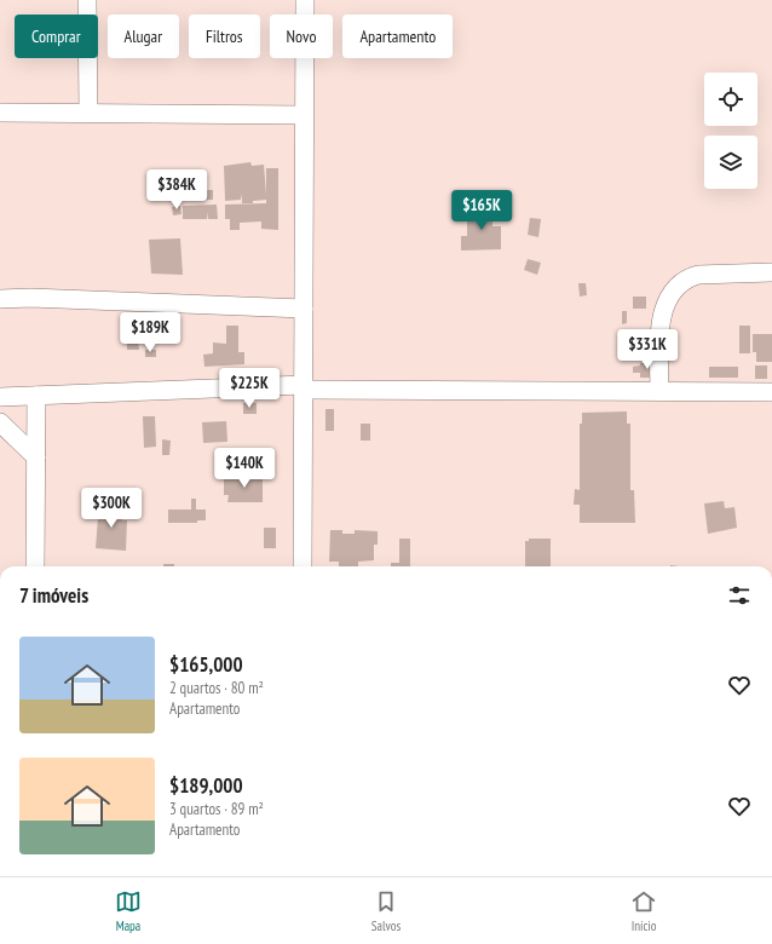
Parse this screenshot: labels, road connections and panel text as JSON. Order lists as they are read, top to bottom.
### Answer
{
  "page": {
    "chip": [
      "Comprar",
      "Alugar",
      "Filtros",
      "Novo",
      "Apartamento"
    ],
    "price": [
      "$384K",
      "$165K",
      "$189K",
      "$331K",
      "$225K",
      "$140K",
      "$300K"
    ],
    "heading": "7 imóveis",
    "list": [
      {
        "name": "$165,000",
        "note": "2 quartos · 80 m² · Apartamento"
      },
      {
        "name": "$189,000",
        "note": "3 quartos · 89 m² · Apartamento"
      }
    ],
    "tabs": ["Mapa", "Salvos", "Início"]
  }
}
